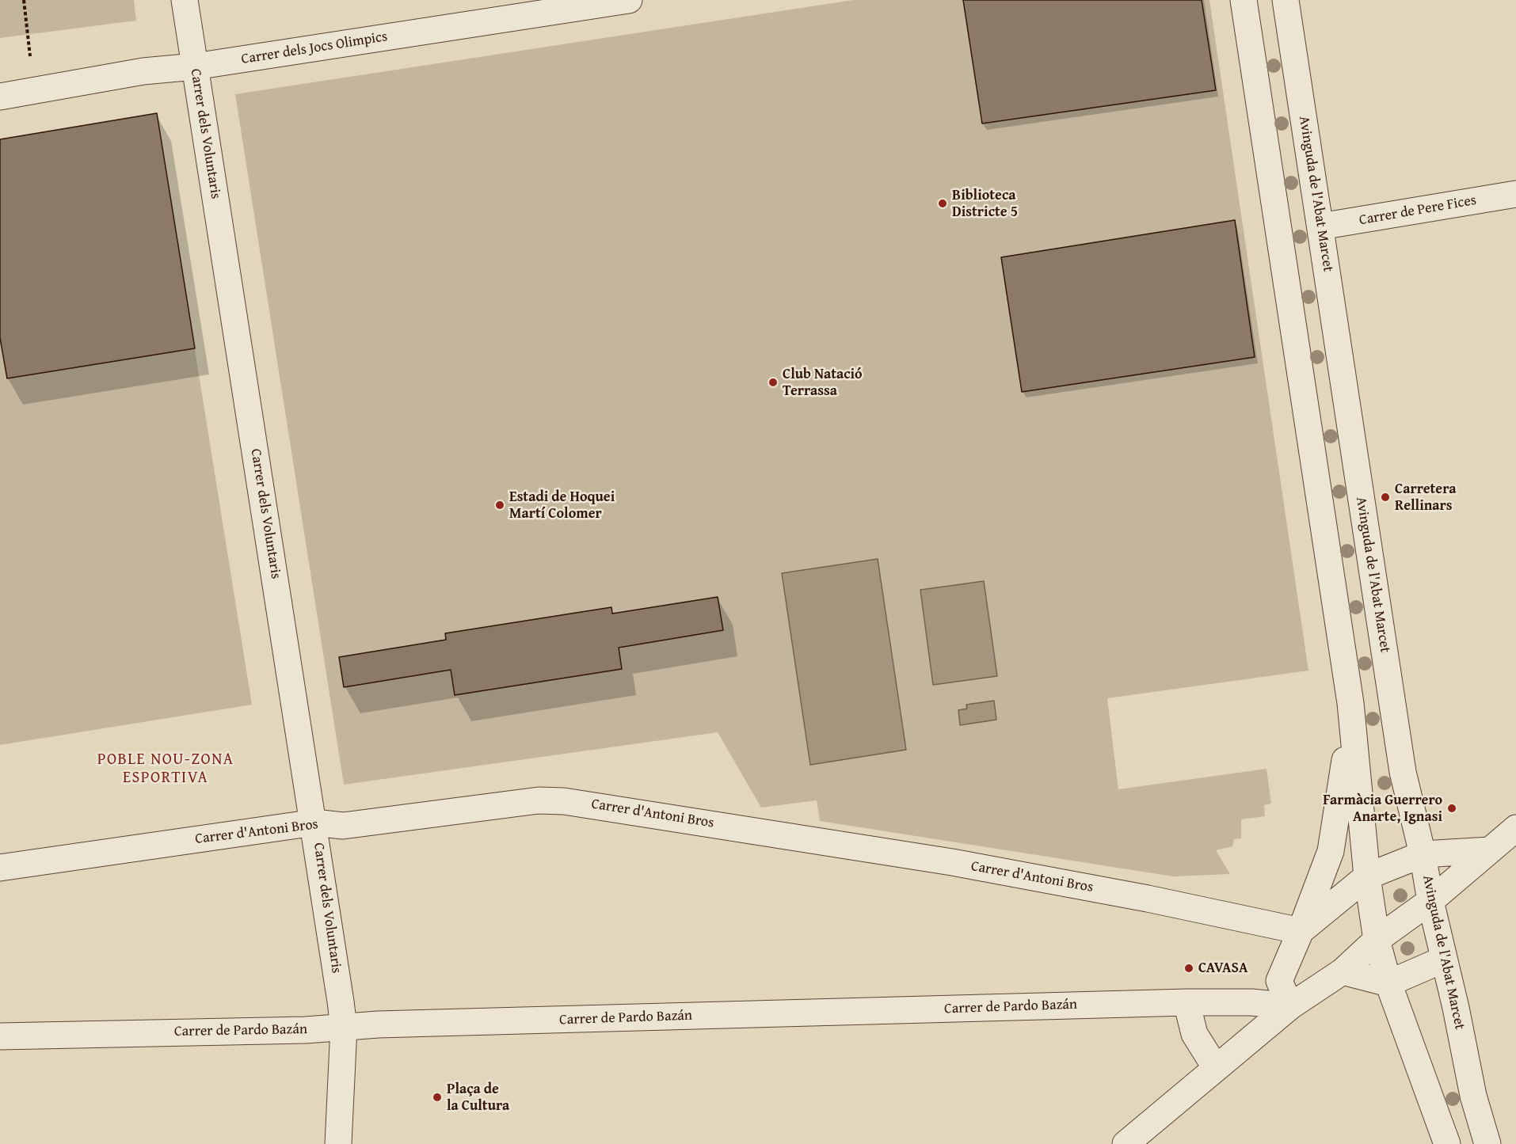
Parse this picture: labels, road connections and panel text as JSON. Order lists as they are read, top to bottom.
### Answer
{
  "streets": {
    "street": [
      "Carrer dels Jocs Olimpics",
      "Carrer dels Voluntaris",
      "Avinguda de l'Abat Marcet",
      "Carrer de Pere Fices",
      "Carrer d'Antoni Bros",
      "Carrer de Pardo Bazán"
    ]
  },
  "crossings": [
    ["Carrer dels Jocs Olimpics", "Carrer dels Voluntaris"],
    ["Carrer dels Voluntaris", "Carrer d'Antoni Bros"],
    ["Carrer dels Voluntaris", "Carrer de Pardo Bazán"],
    ["Avinguda de l'Abat Marcet", "Carrer de Pere Fices"]
  ],
  "districts": ["POBLE NOU-ZONA ESPORTIVA"],
  "places": [
    "Biblioteca Districte 5",
    "Club Natació Terrassa",
    "Carretera Rellinars",
    "Estadi de Hoquei Martí Colomer",
    "Farmàcia Guerrero Anarte, Ignasi",
    "CAVASA",
    "Plaça de la Cultura"
  ]
}
